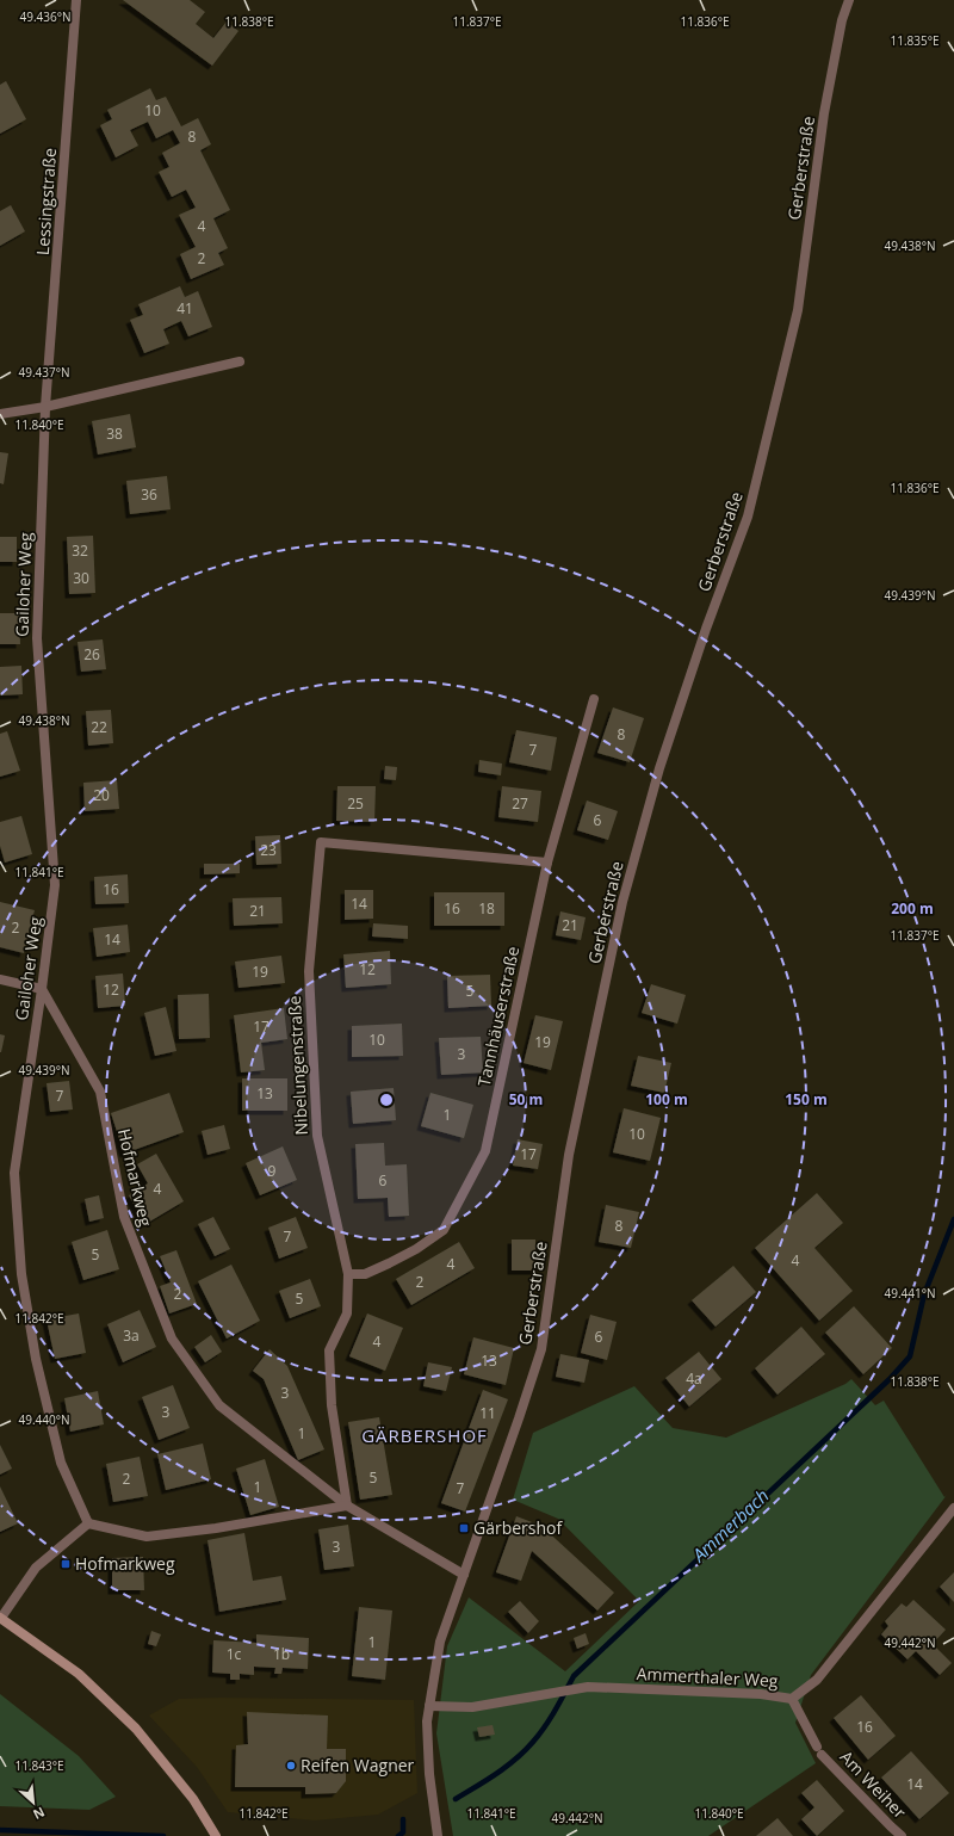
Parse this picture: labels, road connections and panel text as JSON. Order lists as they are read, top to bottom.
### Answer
{
  "streets": {
    "street": [
      "Gerberstraße",
      "Lessingstraße",
      "Gailoher Weg",
      "Tannhäuserstraße",
      "Nibelungenstraße",
      "Hofmarkweg",
      "Ammerthaler Weg",
      "Am Weiher"
    ]
  },
  "crossings": [
    ["Gerberstraße", "Hofmarkweg"],
    ["Gerberstraße", "Ammerthaler Weg"],
    ["Lessingstraße", "Gailoher Weg"],
    ["Gailoher Weg", "Hofmarkweg"],
    ["Tannhäuserstraße", "Nibelungenstraße"],
    ["Nibelungenstraße", "Hofmarkweg"],
    ["Ammerthaler Weg", "Am Weiher"]
  ],
  "districts": ["GÄRBERSHOF"],
  "water": ["Ammerbach"],
  "places": {
    "transit": ["Gärbershof", "Hofmarkweg"],
    "other": ["Reifen Wagner"]
  },
  "house_numbers": [
    "10",
    "8",
    "4",
    "2",
    "41",
    "38",
    "36",
    "32",
    "30",
    "26",
    "22",
    "8",
    "7",
    "20",
    "25",
    "27",
    "6",
    "23",
    "16",
    "14",
    "16",
    "18",
    "21",
    "21",
    "2",
    "14",
    "12",
    "19",
    "12",
    "5",
    "17",
    "10",
    "19",
    "3",
    "13",
    "7",
    "1",
    "10",
    "17",
    "9",
    "6",
    "4",
    "8",
    "7",
    "5",
    "4",
    "4",
    "2",
    "2",
    "5",
    "3a",
    "6",
    "4",
    "13",
    "4a",
    "3",
    "3",
    "11",
    "1",
    "5",
    "2",
    "1",
    "7",
    "3",
    "1",
    "1c",
    "1b",
    "16",
    "14"
  ],
  "north": "bottom right",
  "coordinates": [
    "49.436°N",
    "11.838°E",
    "11.837°E",
    "11.836°E",
    "11.835°E",
    "49.438°N",
    "49.437°N",
    "11.840°E",
    "49.439°N",
    "11.841°E",
    "49.441°N",
    "11.842°E",
    "49.440°N",
    "49.442°N",
    "11.843°E"
  ],
  "rings": [
    "200 m",
    "50 m",
    "100 m",
    "150 m"
  ]
}
